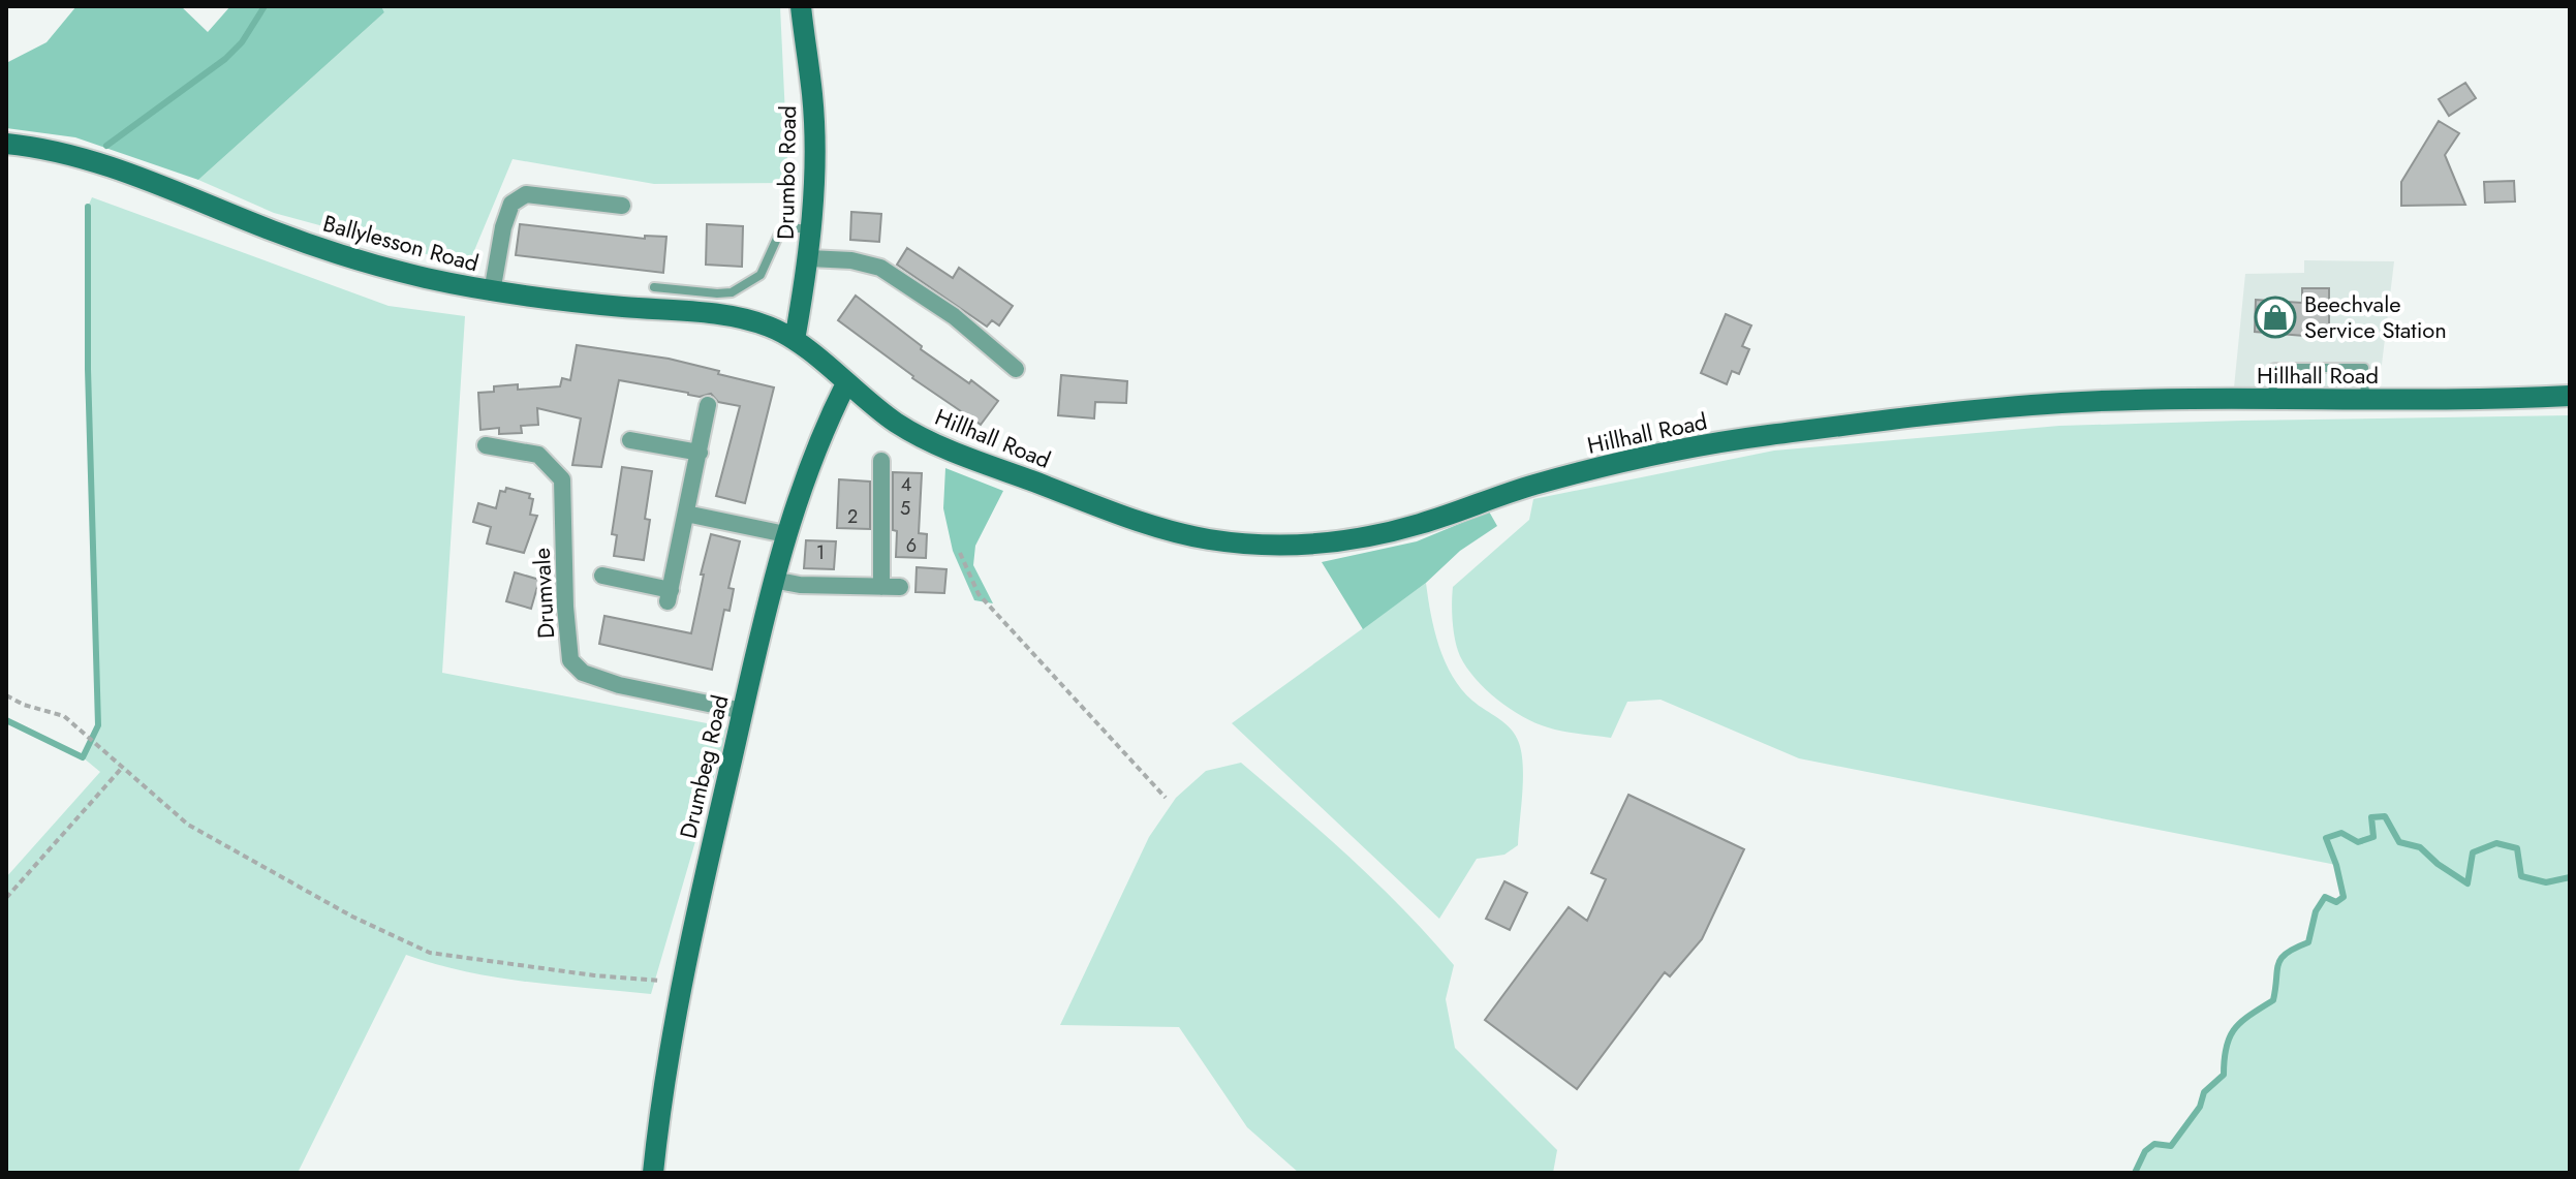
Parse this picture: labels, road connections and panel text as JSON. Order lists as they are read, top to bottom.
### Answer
{
  "streets": {
    "main road": [
      "Drumbo Road",
      "Ballylesson Road",
      "Hillhall Road",
      "Drumbeg Road"
    ],
    "street": ["Drumvale"]
  },
  "crossings": [
    ["Drumbo Road", "Ballylesson Road"],
    ["Drumbo Road", "Hillhall Road"],
    ["Ballylesson Road", "Hillhall Road"],
    ["Hillhall Road", "Drumbeg Road"],
    ["Drumvale", "Drumbeg Road"]
  ],
  "places": {
    "shop": ["Beechvale Service Station"]
  },
  "house_numbers": [
    "4",
    "5",
    "2",
    "6",
    "1"
  ]
}
